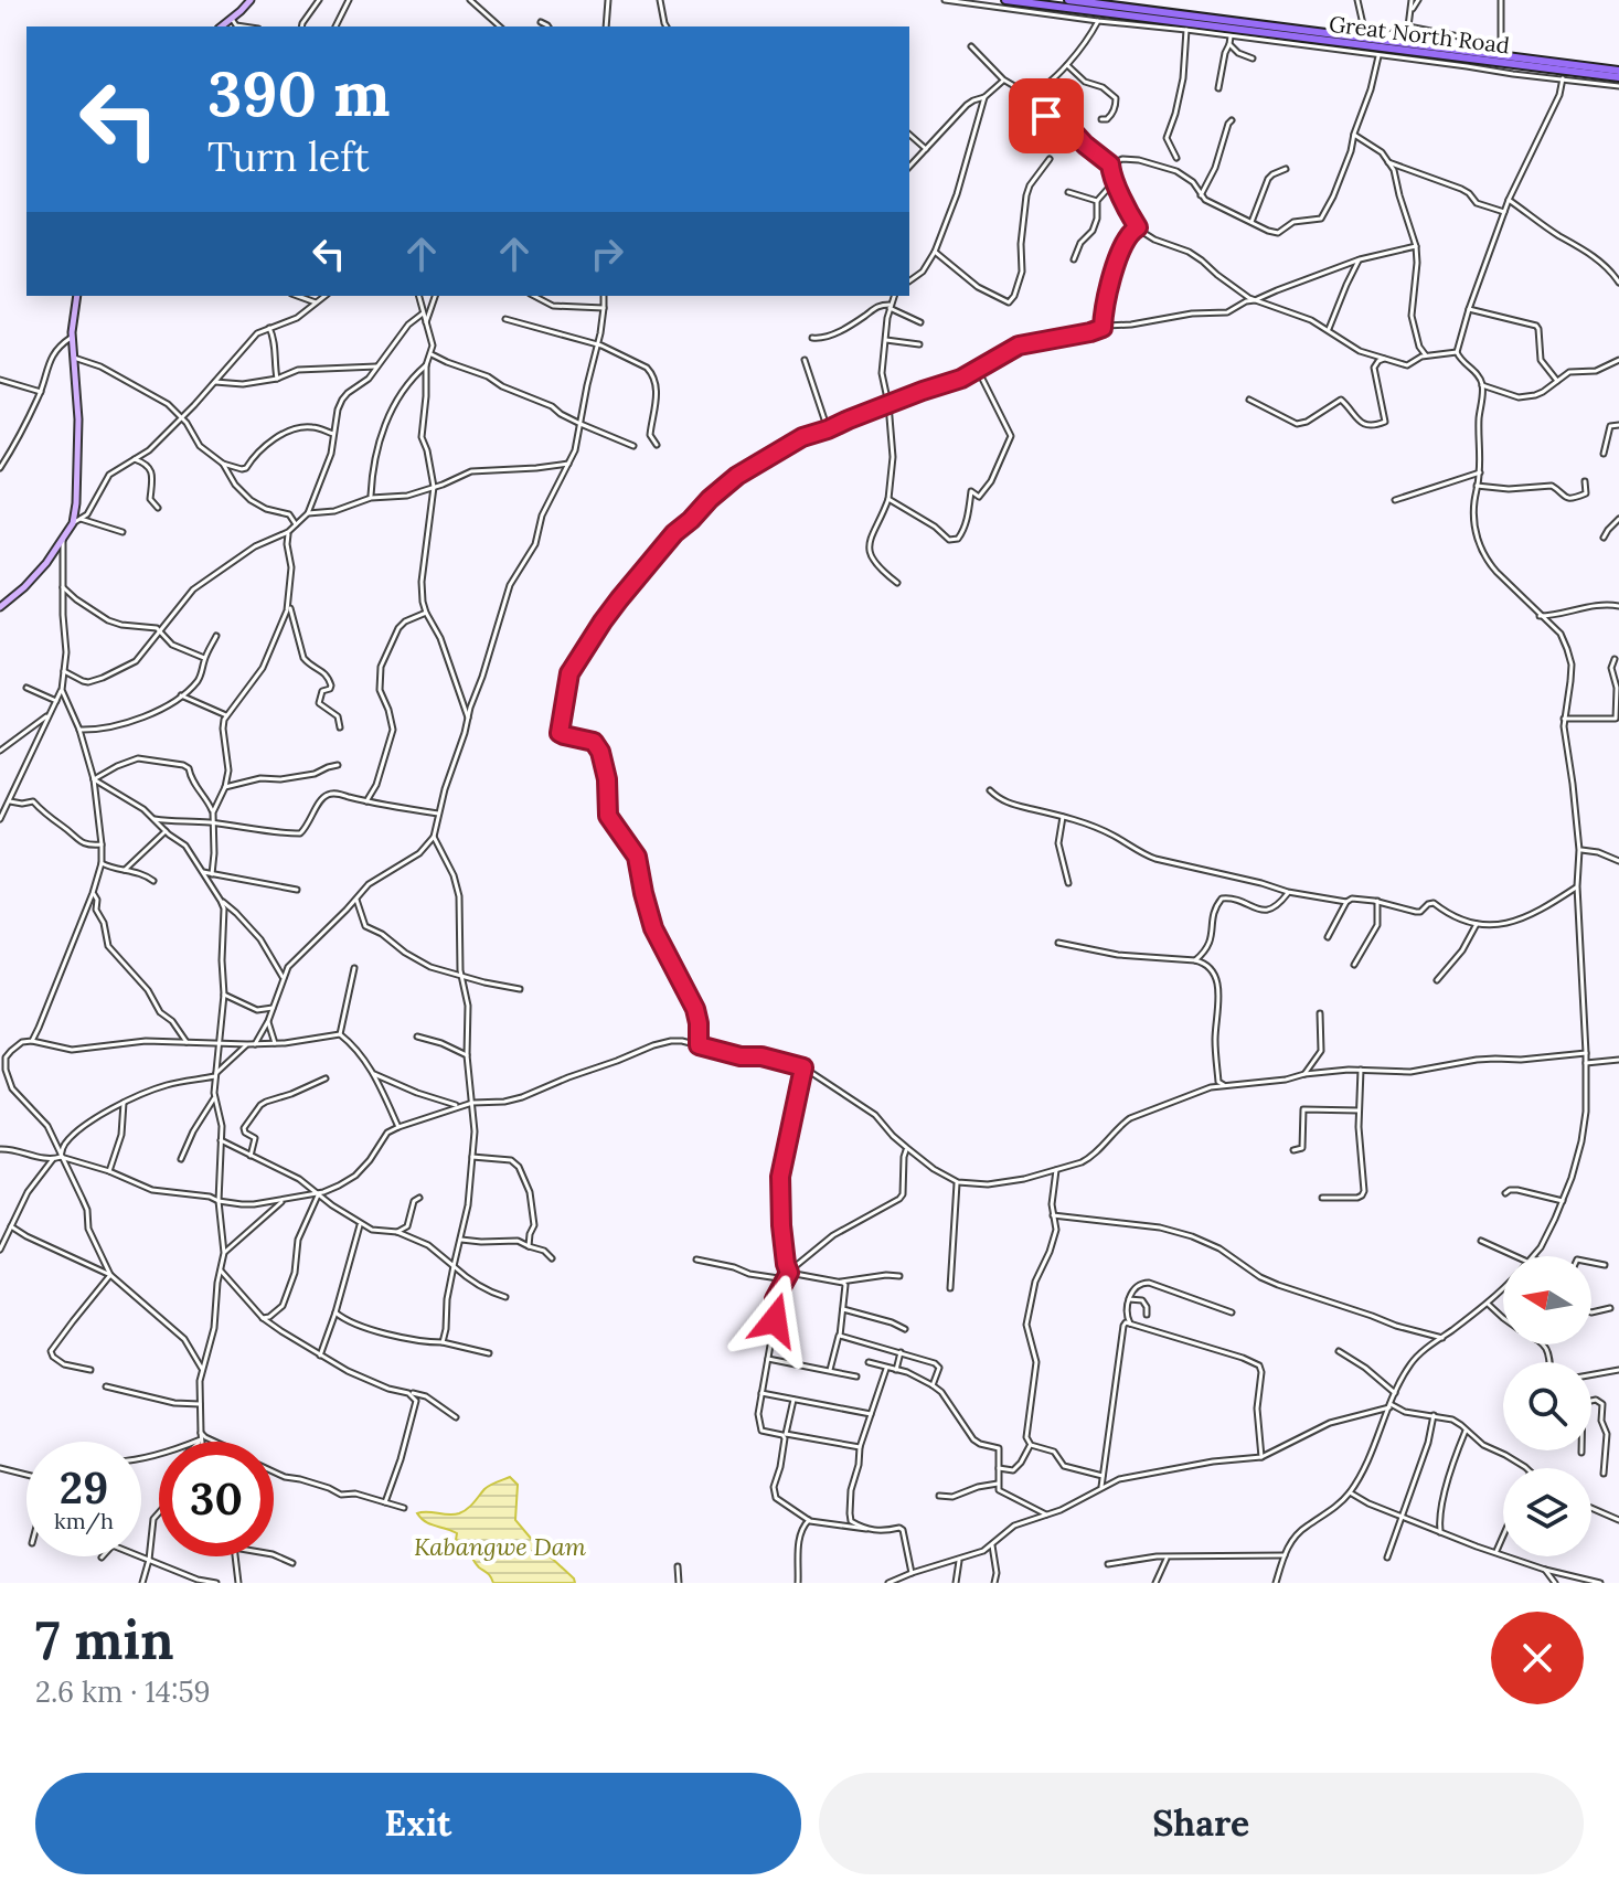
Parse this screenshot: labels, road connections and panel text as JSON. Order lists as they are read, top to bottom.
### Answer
{
  "streets": {
    "main road": ["Great North Road"]
  },
  "water": ["Kabangwe Dam"],
  "north": "left",
  "page": {
    "turn": ["390 m", "Turn left"],
    "speed": "29 km/h",
    "limit": "30",
    "heading": ["7 min", "2.6 km · 14:59"],
    "buttons": ["Exit", "Share"]
  }
}
